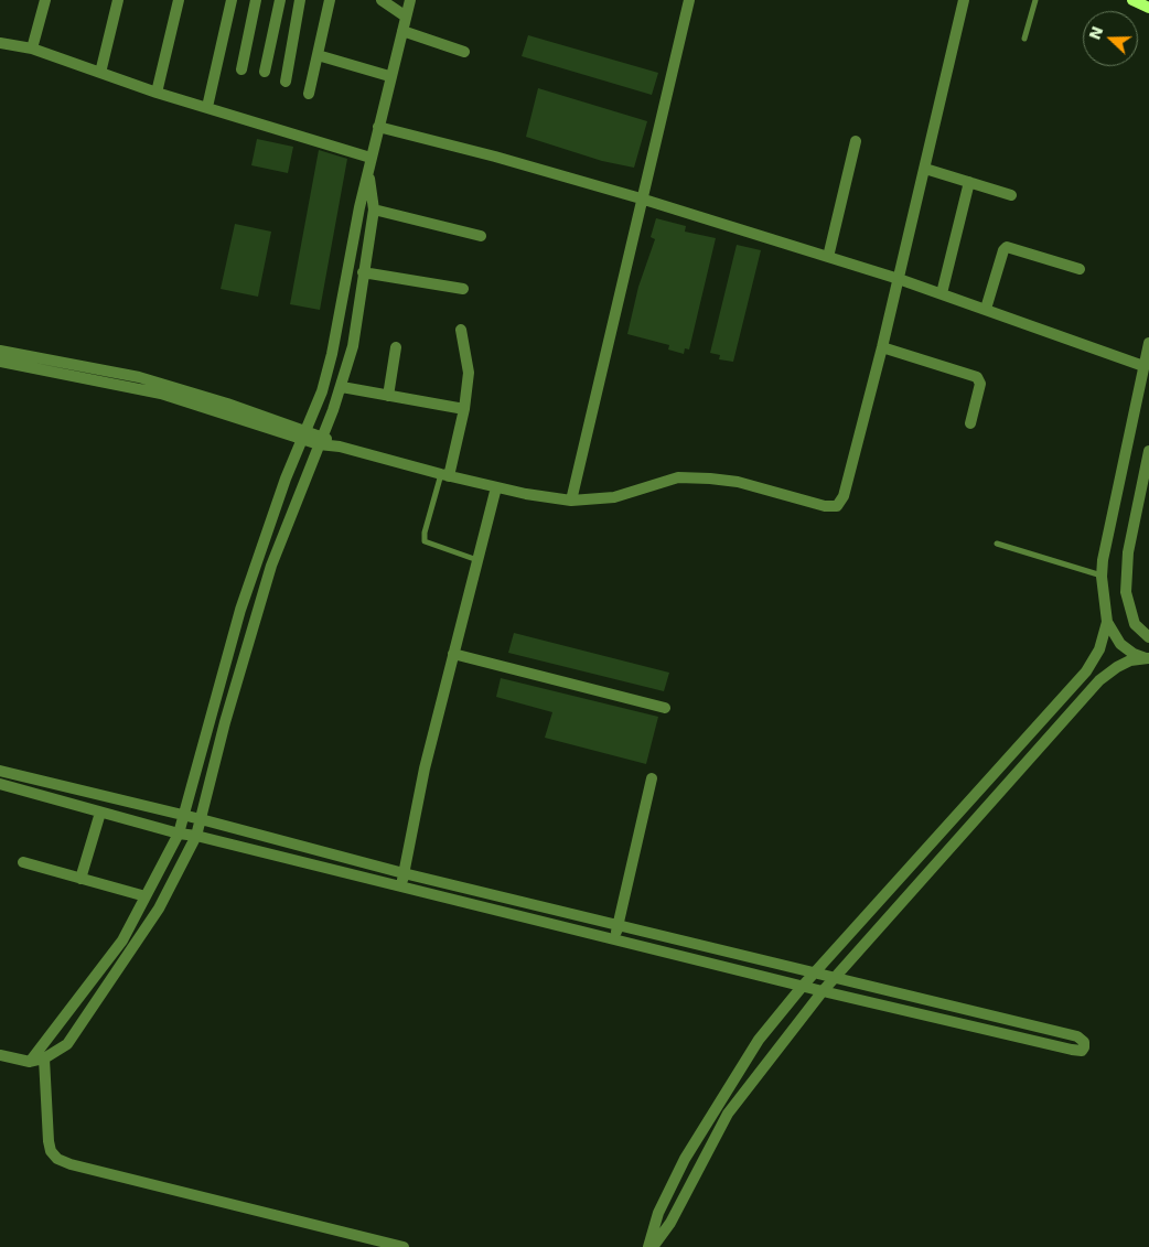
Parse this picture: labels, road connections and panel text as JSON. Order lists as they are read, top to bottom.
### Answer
{
  "north": "left"
}
